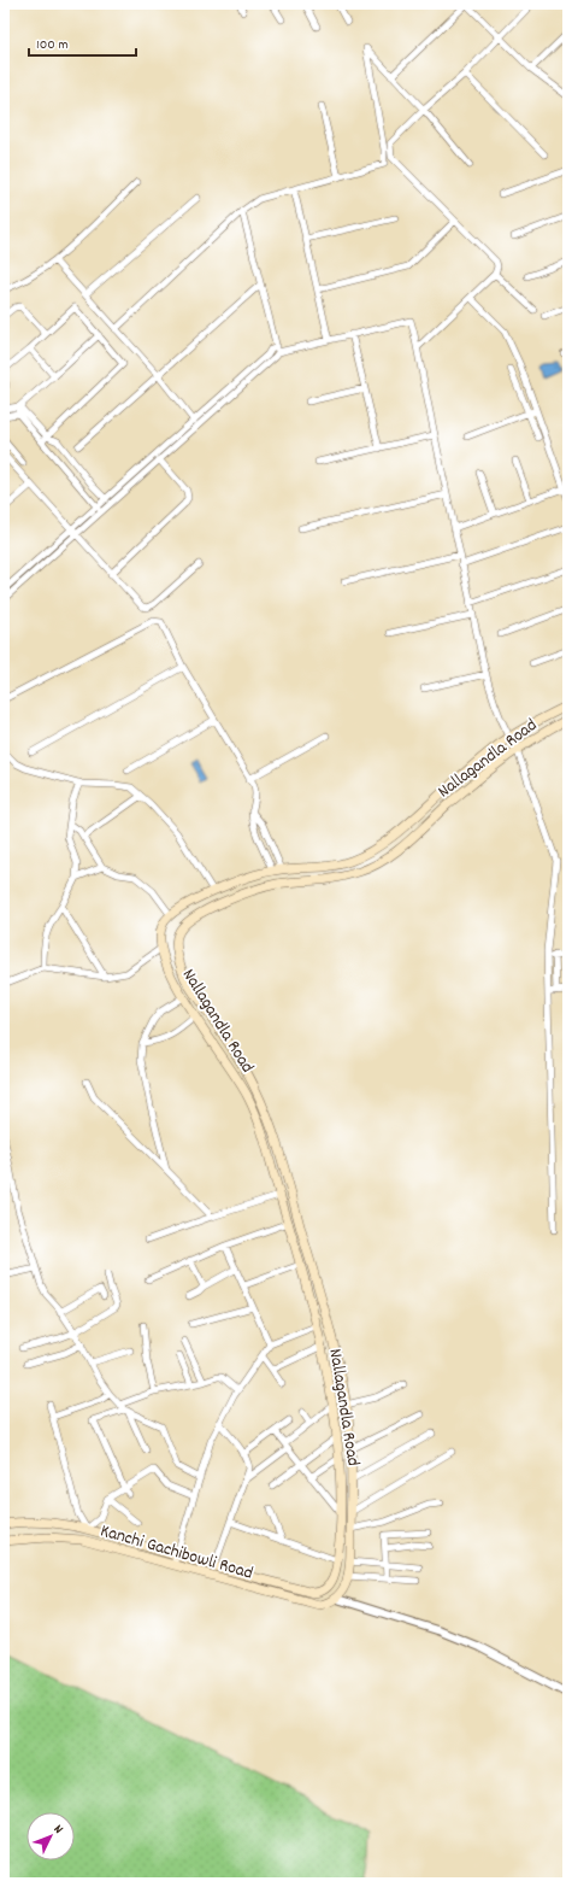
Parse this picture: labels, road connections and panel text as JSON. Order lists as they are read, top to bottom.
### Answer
{
  "streets": {
    "main road": ["Nallagandla Road", "Kanchi Gachibowli Road"]
  },
  "crossings": [
    ["Nallagandla Road", "Kanchi Gachibowli Road"]
  ],
  "scale_bar": "100 m",
  "north": "top right"
}
